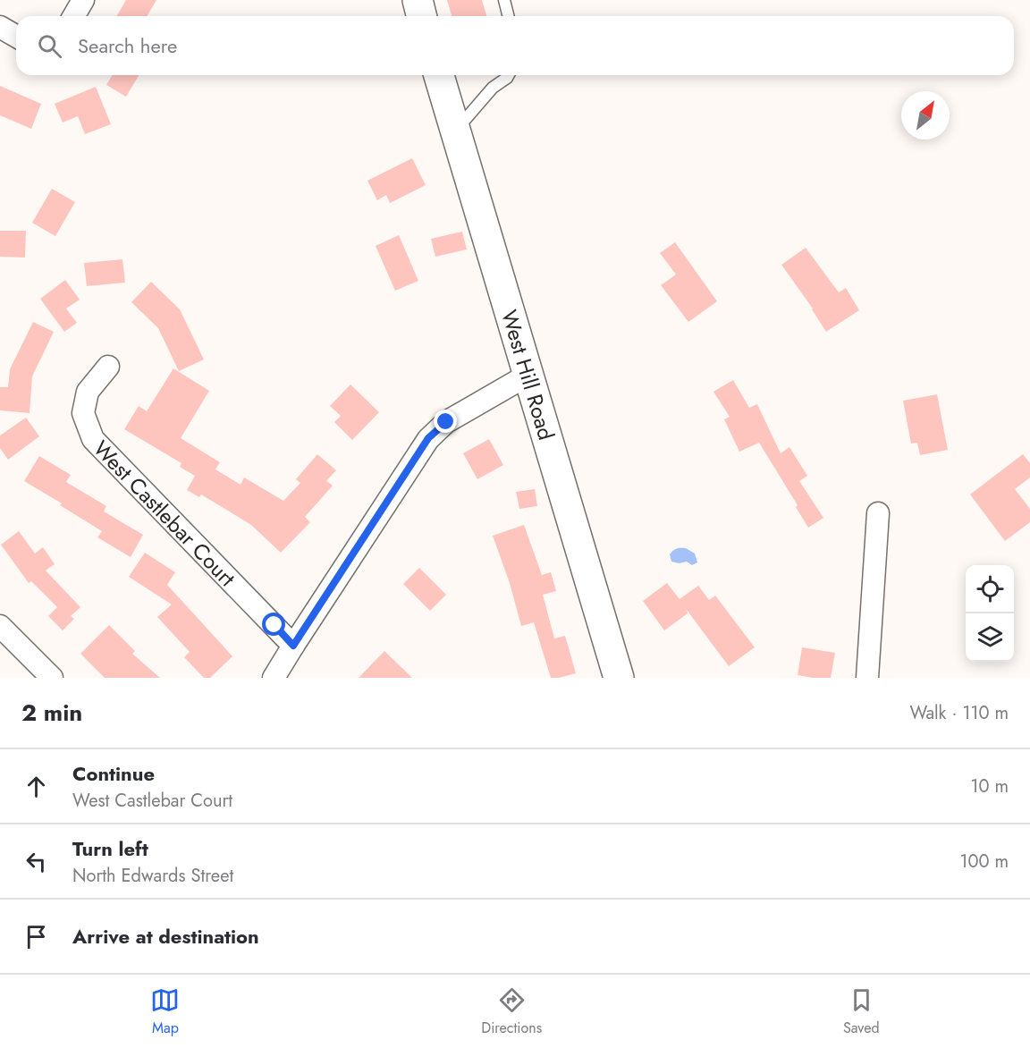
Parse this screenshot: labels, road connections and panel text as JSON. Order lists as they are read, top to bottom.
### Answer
{
  "streets": {
    "street": ["West Hill Road", "West Castlebar Court"]
  },
  "north": "top right",
  "page": {
    "search": "Search here",
    "heading": ["2 min", "Walk · 110 m"],
    "list": [
      ["Continue", "West Castlebar Court", "10 m"],
      ["Turn left", "North Edwards Street", "100 m"],
      "Arrive at destination"
    ],
    "nav": ["Map", "Directions", "Saved"]
  }
}
